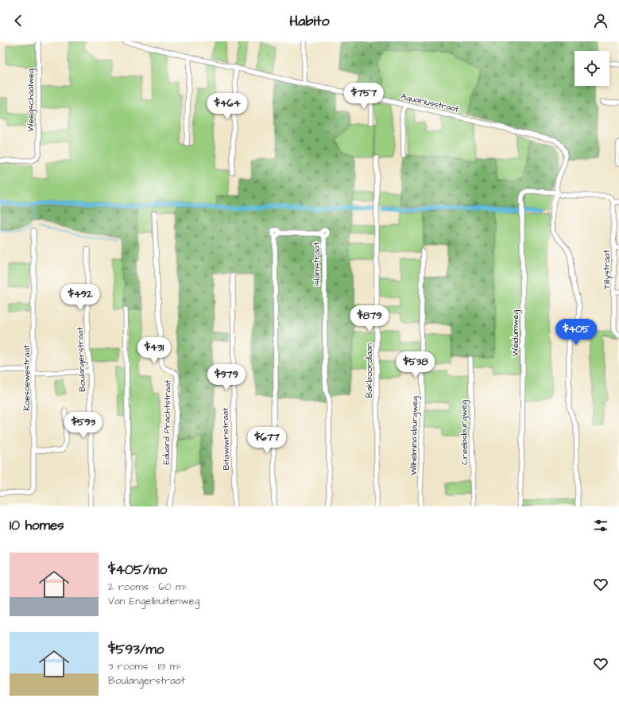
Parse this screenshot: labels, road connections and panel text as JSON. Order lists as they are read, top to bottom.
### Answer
{
  "streets": {
    "street": [
      "Weegschaalweg",
      "Aquariusstraat",
      "Islamstraat",
      "Tillystraat",
      "Weidumweg",
      "Boulangerstraat",
      "Bakboordlaan",
      "Koesoewestraat",
      "Eduard Prachtstraat",
      "Creebsburgweg",
      "Wilhelmina'sburgweg",
      "Bitawiwristraat"
    ]
  },
  "crossings": [
    ["Aquariusstraat", "Weidumweg"]
  ],
  "page": {
    "header": "Habito",
    "price": [
      "$757",
      "$464",
      "$492",
      "$879",
      "$405",
      "$431",
      "$538",
      "$979",
      "$593",
      "$677"
    ],
    "heading": "10 homes",
    "list": [
      {
        "name": "$405/mo",
        "note": "2 rooms · 60 m² · Van Engelbuitenweg"
      },
      {
        "name": "$593/mo",
        "note": "3 rooms · 113 m² · Boulangerstraat"
      }
    ]
  }
}
